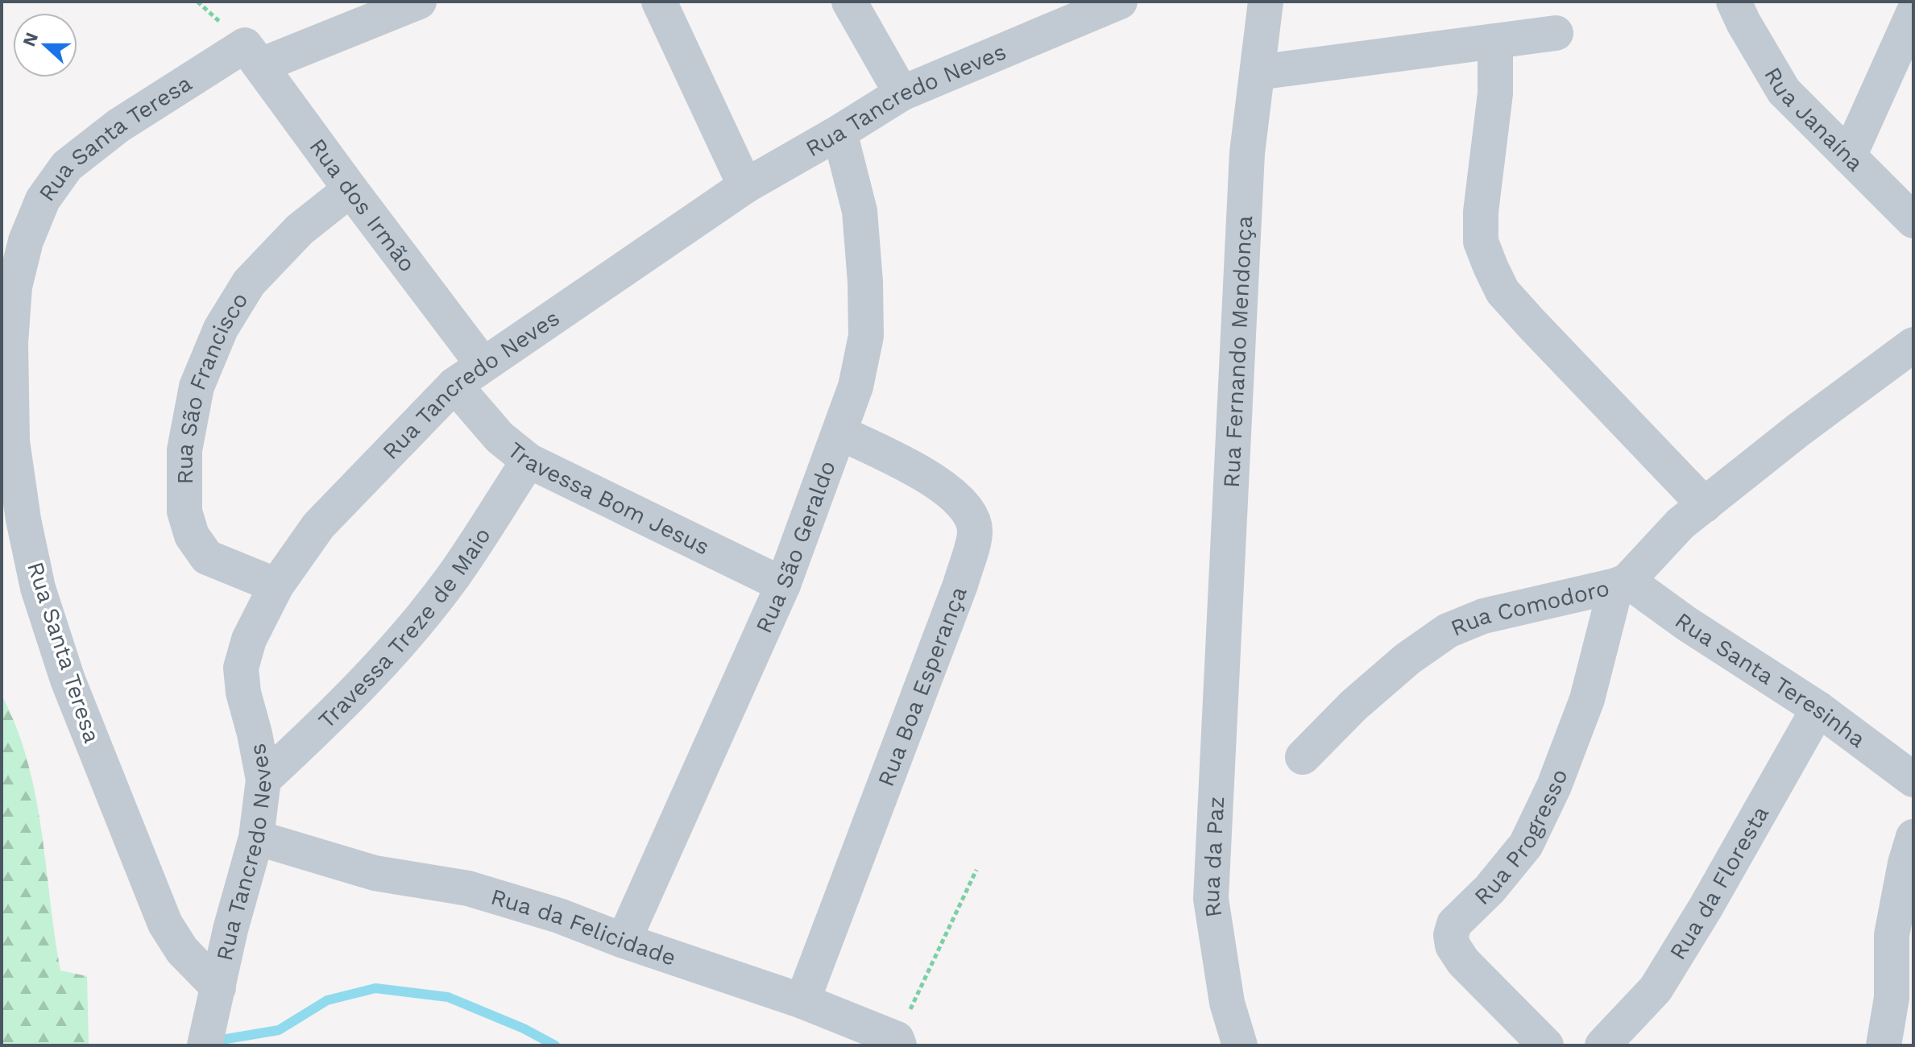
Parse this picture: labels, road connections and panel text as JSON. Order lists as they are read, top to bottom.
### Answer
{
  "streets": {
    "street": [
      "Rua Tancredo Neves",
      "Rua Janaína",
      "Rua Santa Teresa",
      "Rua dos Irmão",
      "Rua Fernando Mendonça",
      "Rua São Francisco",
      "Travessa Bom Jesus",
      "Rua São Geraldo",
      "Rua Comodoro",
      "Travessa Treze de Maio",
      "Rua Santa Teresinha",
      "Rua Boa Esperança",
      "Rua Progresso",
      "Rua da Paz",
      "Rua da Floresta",
      "Rua da Felicidade"
    ]
  },
  "crossings": [
    ["Rua Tancredo Neves", "Rua Santa Teresa"],
    ["Rua Tancredo Neves", "Rua dos Irmão"],
    ["Rua Tancredo Neves", "Rua São Francisco"],
    ["Rua Tancredo Neves", "Travessa Bom Jesus"],
    ["Rua Tancredo Neves", "Rua São Geraldo"],
    ["Rua Tancredo Neves", "Travessa Treze de Maio"],
    ["Rua Tancredo Neves", "Rua da Felicidade"],
    ["Rua Santa Teresa", "Rua dos Irmão"],
    ["Rua dos Irmão", "Rua São Francisco"],
    ["Rua Fernando Mendonça", "Rua da Paz"],
    ["Travessa Bom Jesus", "Rua São Geraldo"],
    ["Travessa Bom Jesus", "Travessa Treze de Maio"],
    ["Rua São Geraldo", "Rua Boa Esperança"],
    ["Rua São Geraldo", "Rua da Felicidade"],
    ["Rua Comodoro", "Rua Santa Teresinha"],
    ["Rua Comodoro", "Rua Progresso"],
    ["Rua Santa Teresinha", "Rua Progresso"],
    ["Rua Santa Teresinha", "Rua da Floresta"],
    ["Rua Boa Esperança", "Rua da Felicidade"]
  ],
  "north": "left"
}
